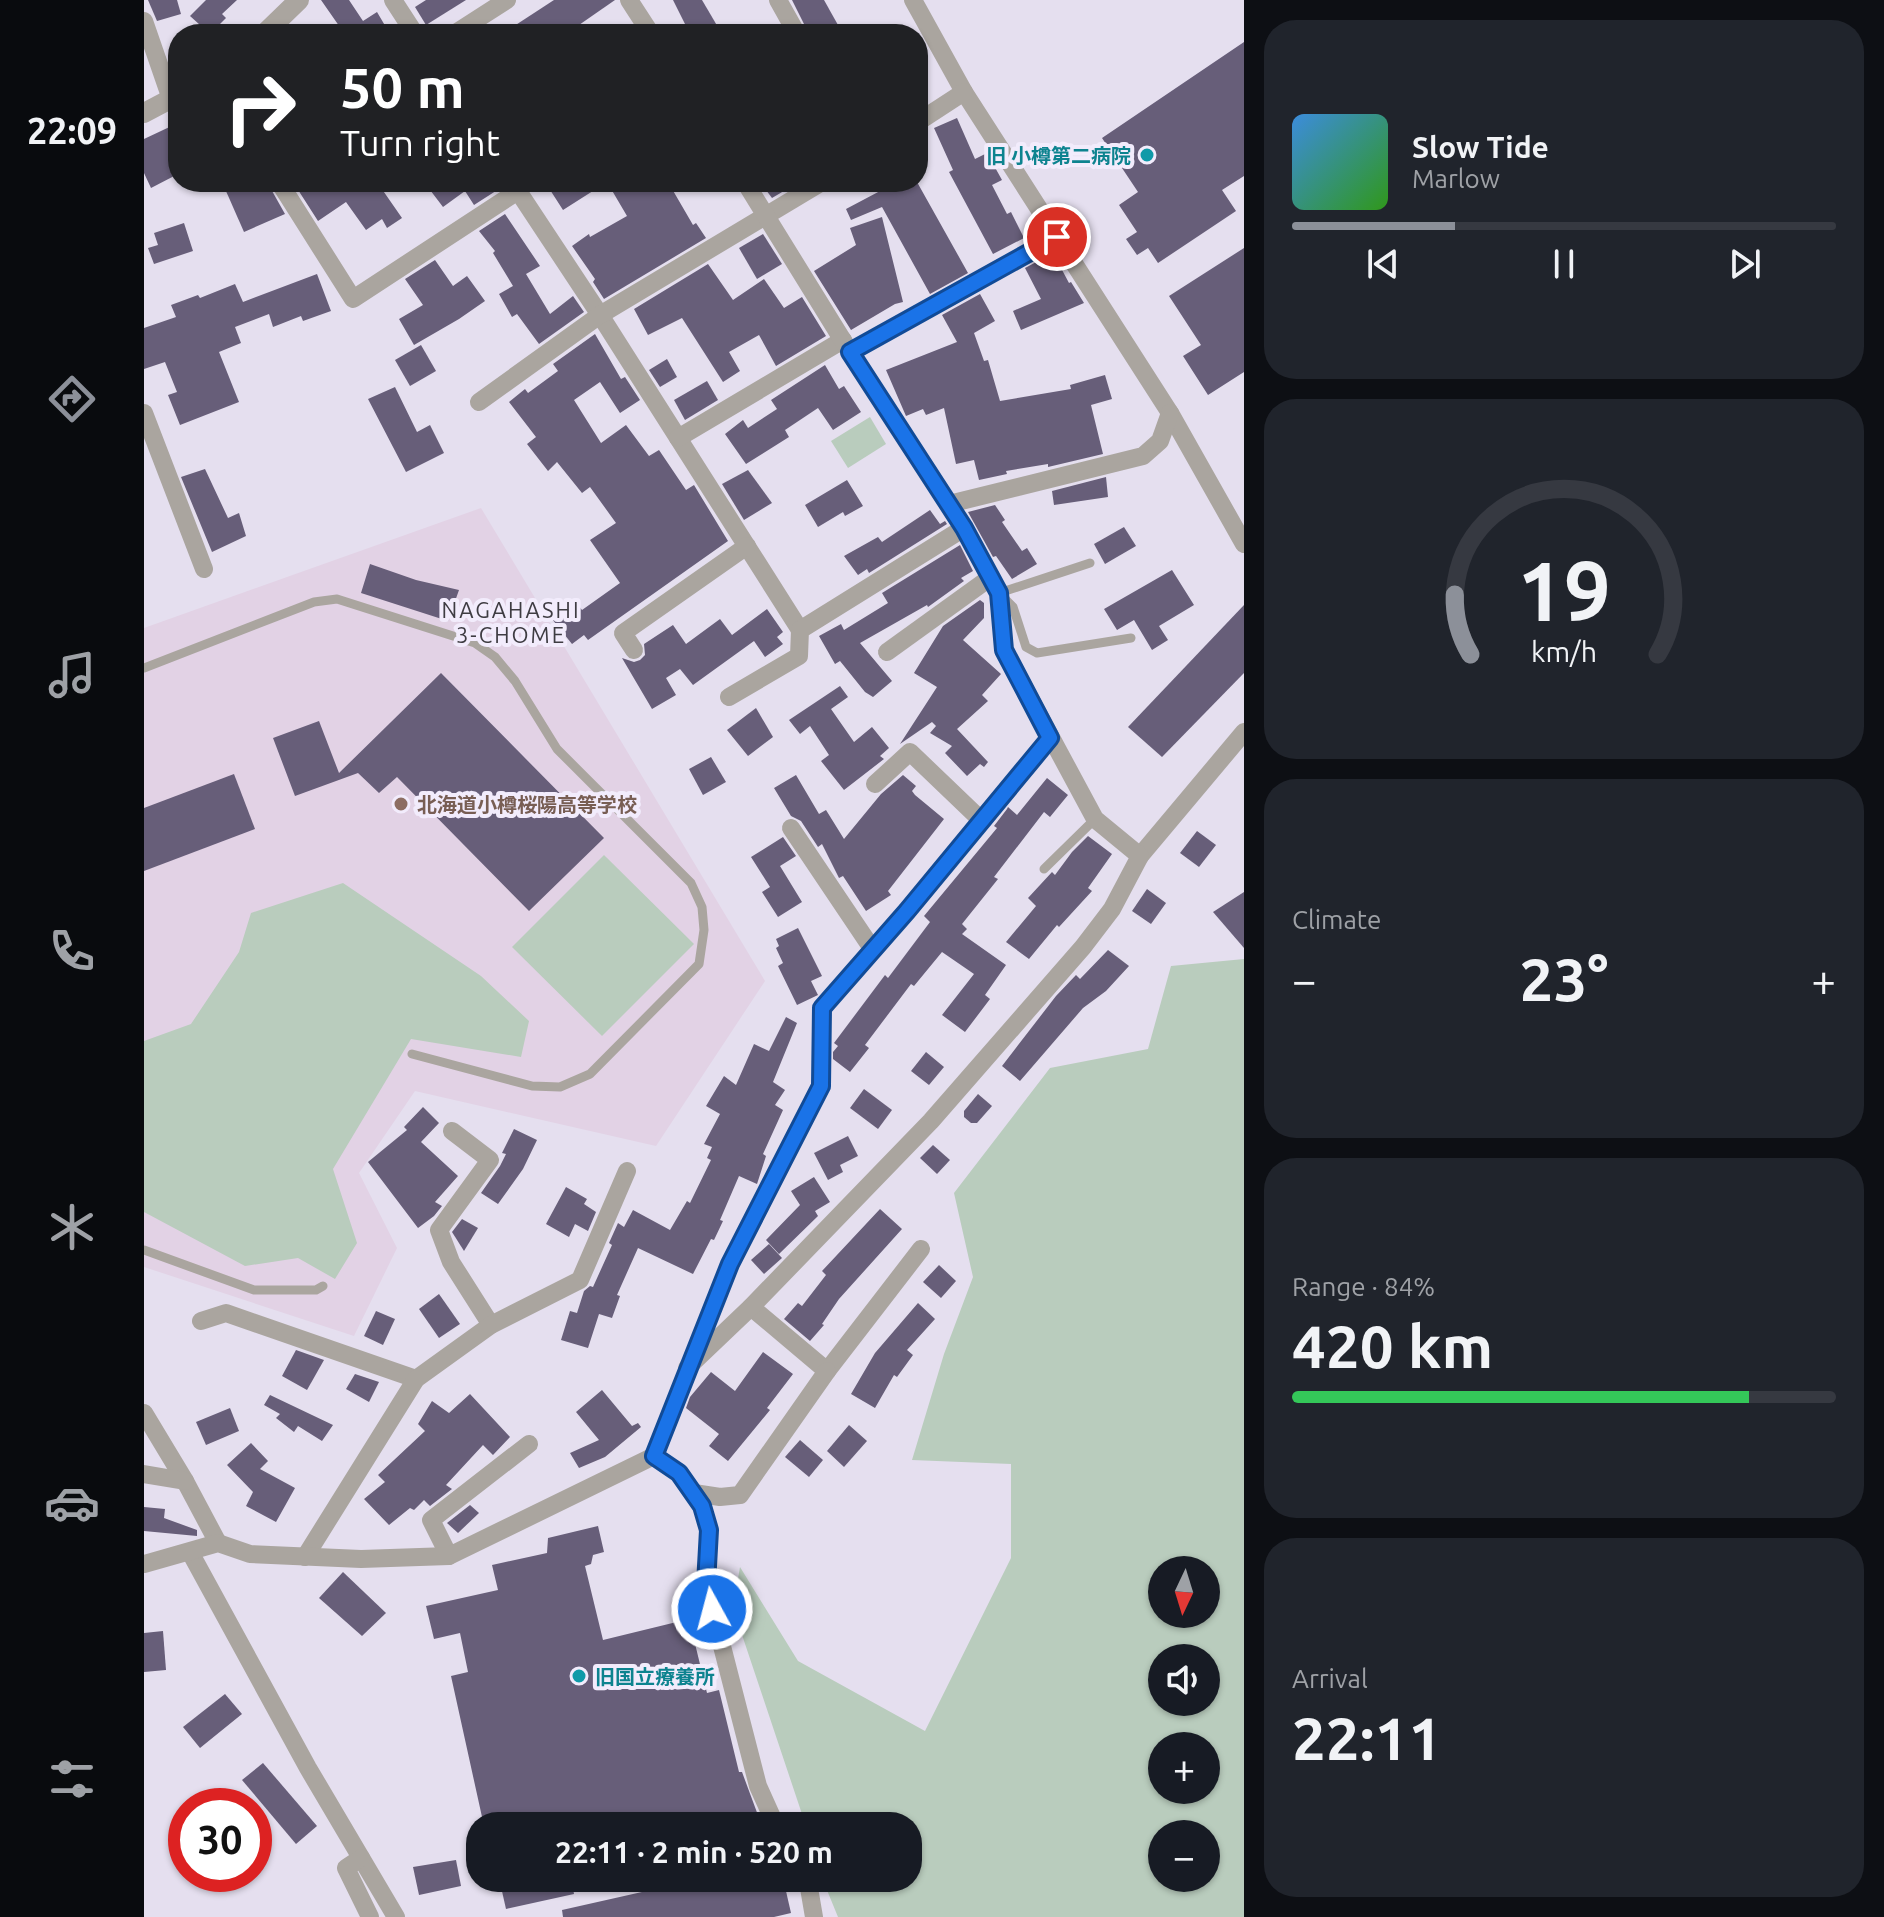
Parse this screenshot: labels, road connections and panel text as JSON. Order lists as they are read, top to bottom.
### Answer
{
  "districts": ["NAGAHASHI 3-CHOME"],
  "places": ["旧 小樽第二病院", "北海道小樽桜陽高等学校", "旧国立療養所"],
  "north": "bottom",
  "page": {
    "tabs": "22:09",
    "turn": ["50 m", "Turn right"],
    "song": ["Slow Tide", "Marlow"],
    "tile": [
      "Climate",
      ["Range · 84%", "420 km"],
      ["Arrival", "22:11"]
    ],
    "heat": ["−", "23°", "+"],
    "map_buttons": ["+", "−"],
    "limit": "30",
    "trip": "22:11 · 2 min · 520 m",
    "gauge": ["19", "km/h"]
  }
}
